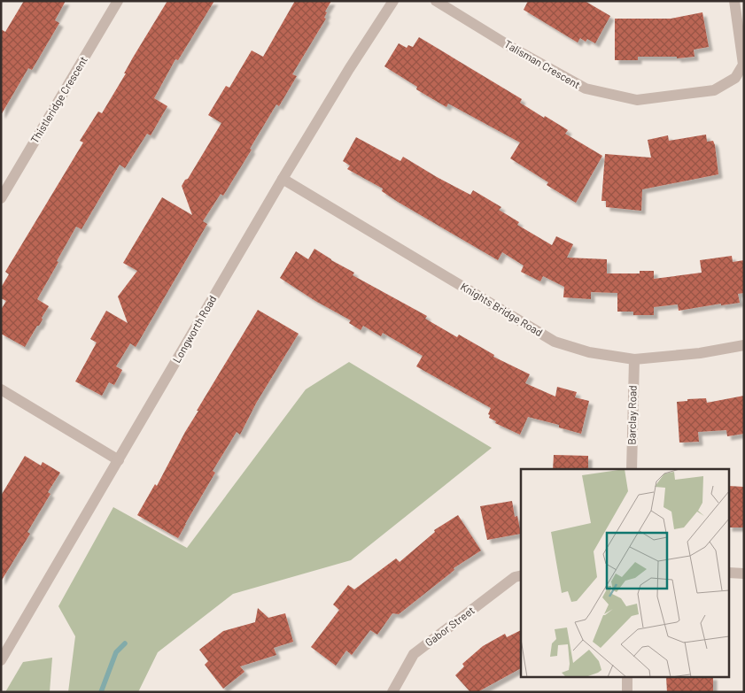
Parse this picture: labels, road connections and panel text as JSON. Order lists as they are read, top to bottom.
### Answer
{
  "streets": {
    "street": [
      "Talisman Crescent",
      "Thistleridge Crescent",
      "Knights Bridge Road",
      "Longworth Road",
      "Barclay Road",
      "Gabor Street"
    ]
  },
  "crossings": [
    ["Knights Bridge Road", "Longworth Road"],
    ["Knights Bridge Road", "Barclay Road"]
  ]
}
